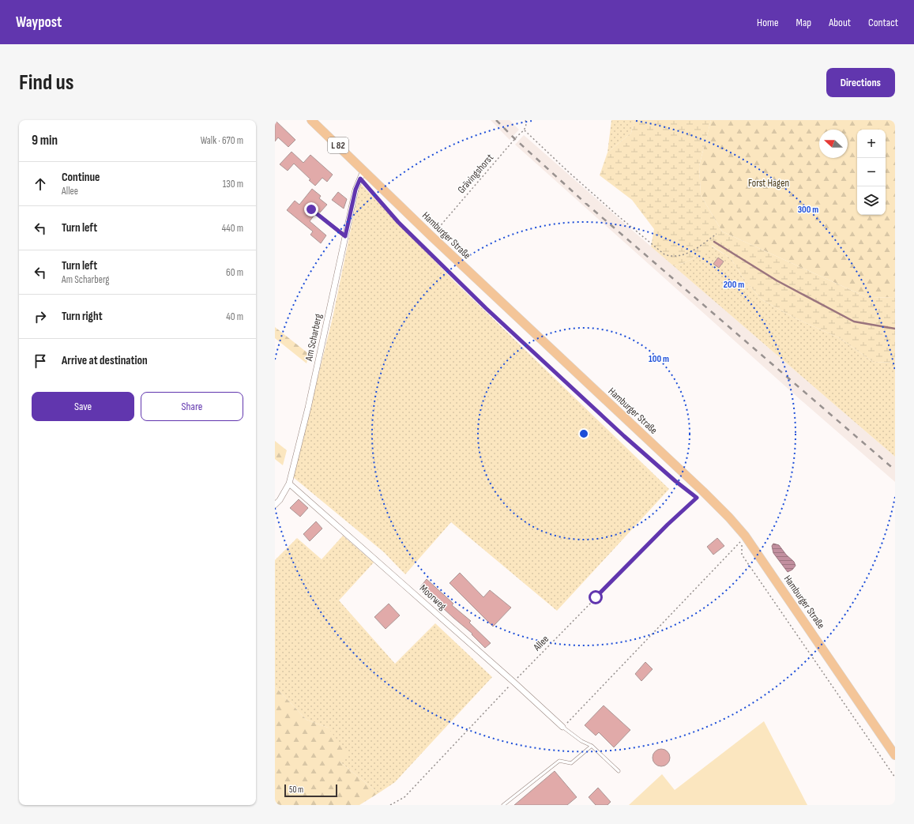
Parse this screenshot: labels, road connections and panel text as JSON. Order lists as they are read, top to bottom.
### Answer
{
  "streets": {
    "main road": ["L 82", "Hamburger Straße"],
    "street": ["Am Scharberg", "Moorweg"],
    "path": ["Grävingshorst", "Allee"]
  },
  "crossings": [
    ["Grävingshorst", "Hamburger Straße"],
    ["Hamburger Straße", "Am Scharberg"],
    ["Hamburger Straße", "Allee"],
    ["Am Scharberg", "Moorweg"],
    ["Moorweg", "Allee"]
  ],
  "parks": ["Forst Hagen"],
  "scale_bar": "50 m",
  "north": "left",
  "page": {
    "header": "Waypost",
    "nav": [
      "Home",
      "Map",
      "About",
      "Contact"
    ],
    "buttons": [
      "Directions",
      ["Save", "Share"]
    ],
    "title": "Find us",
    "heading": ["9 min", "Walk · 670 m"],
    "map_buttons": ["+", "−"],
    "list": [
      ["Continue", "Allee", "130 m"],
      ["Turn left", "440 m"],
      ["Turn left", "Am Scharberg", "60 m"],
      ["Turn right", "40 m"],
      "Arrive at destination"
    ],
    "scale": "50 m"
  },
  "rings": ["300 m", "200 m", "100 m"]
}
